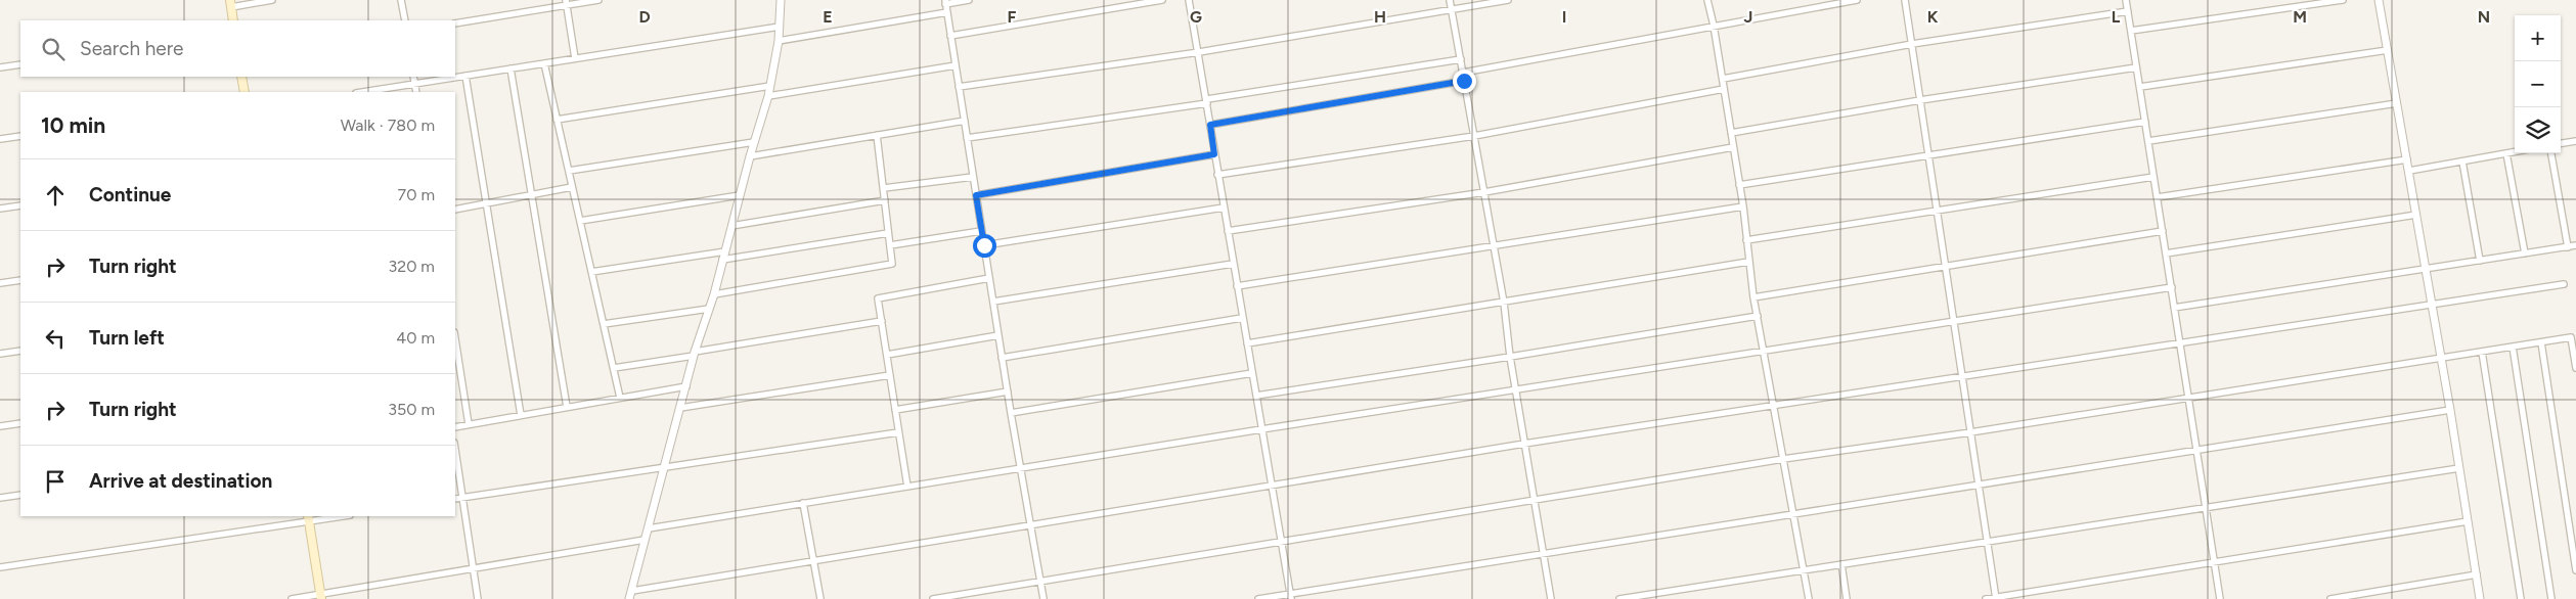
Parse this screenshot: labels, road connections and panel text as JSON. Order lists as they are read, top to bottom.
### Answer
{
  "page": {
    "map_buttons": ["+", "−"],
    "search": "Search here",
    "heading": ["10 min", "Walk · 780 m"],
    "list": [
      ["Continue", "70 m"],
      ["Turn right", "320 m"],
      ["Turn left", "40 m"],
      ["Turn right", "350 m"],
      "Arrive at destination"
    ]
  },
  "grid": {
    "columns": [
      "D",
      "E",
      "F",
      "G",
      "H",
      "I",
      "J",
      "K",
      "L",
      "M",
      "N"
    ]
  }
}
